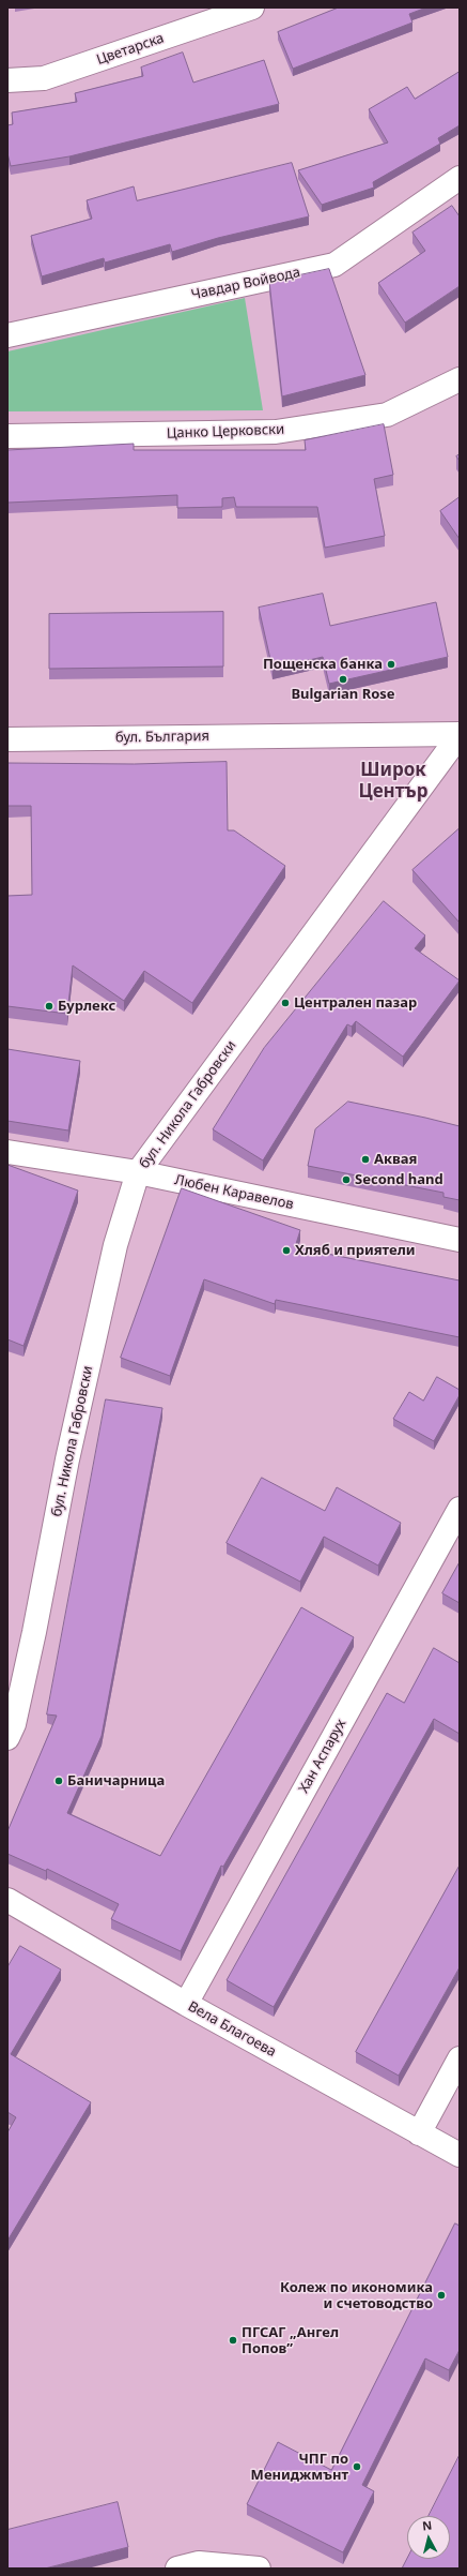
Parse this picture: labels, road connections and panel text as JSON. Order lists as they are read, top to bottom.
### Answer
{
  "streets": {
    "street": [
      "Цветарска",
      "Чавдар Войвода",
      "Цанко Церковски",
      "бул. България",
      "бул. Никола Габровски",
      "Любен Каравелов",
      "Хан Аспарух",
      "Вела Благоева"
    ]
  },
  "crossings": [
    ["бул. България", "бул. Никола Габровски"],
    ["бул. Никола Габровски", "Любен Каравелов"],
    ["Хан Аспарух", "Вела Благоева"]
  ],
  "districts": ["Широк Център"],
  "places": [
    "Пощенска банка",
    "Bulgarian Rose",
    "Централен пазар",
    "Бурлекс",
    "Аквая",
    "Second hand",
    "Хляб и приятели",
    "Баничарница",
    "Колеж по икономика и счетоводство",
    "ПГСАГ „Ангел Попов”",
    "ЧПГ по Мениджмънт"
  ],
  "north": "top"
}
